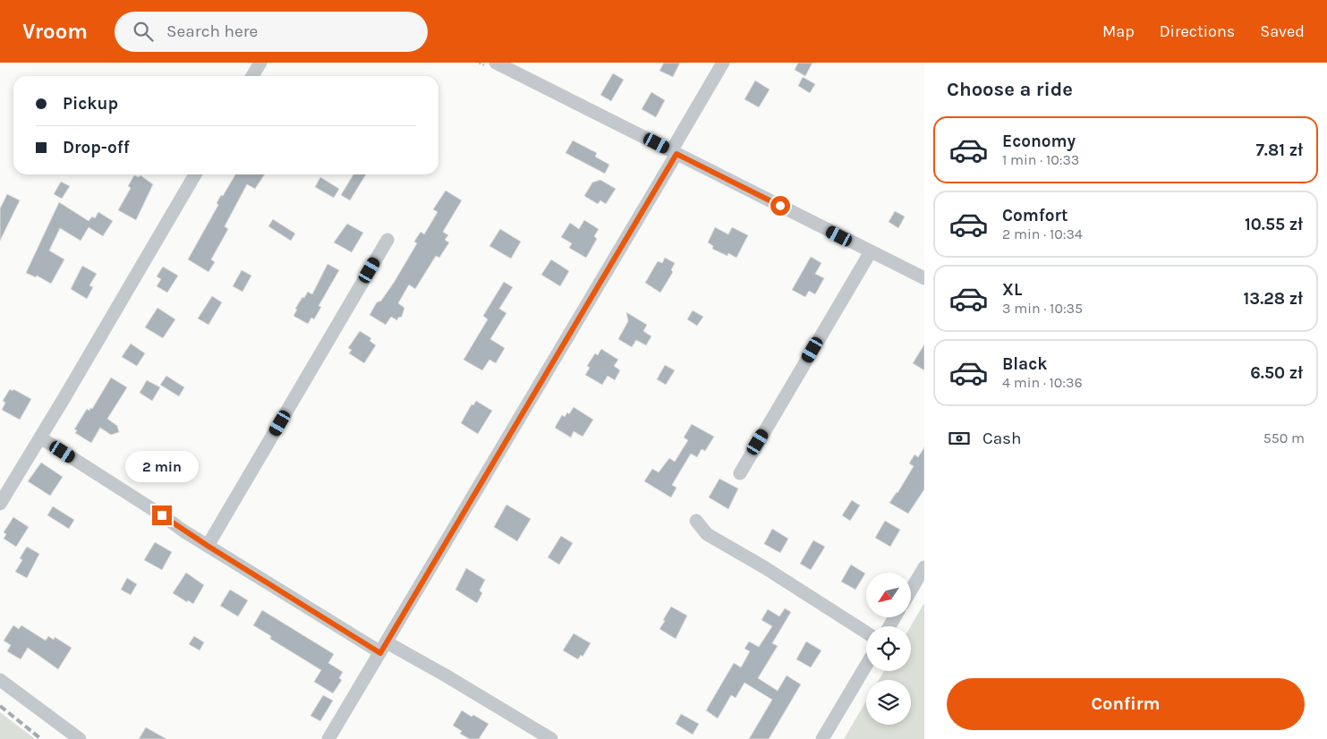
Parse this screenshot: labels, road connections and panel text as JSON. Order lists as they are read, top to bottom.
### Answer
{
  "north": "bottom left",
  "page": {
    "header": "Vroom",
    "search": "Search here",
    "nav": ["Map", "Directions", "Saved"],
    "heading": "Choose a ride",
    "banner": ["Pickup", "Drop-off"],
    "list": [
      {
        "name": "Economy",
        "note": "1 min · 10:33",
        "value": "7.81 zł"
      },
      {
        "name": "Comfort",
        "note": "2 min · 10:34",
        "value": "10.55 zł"
      },
      {
        "name": "XL",
        "note": "3 min · 10:35",
        "value": "13.28 zł"
      },
      {
        "name": "Black",
        "note": "4 min · 10:36",
        "value": "6.50 zł"
      }
    ],
    "pay": ["Cash", "550 m"],
    "bubble": "2 min",
    "buttons": "Confirm"
  }
}
